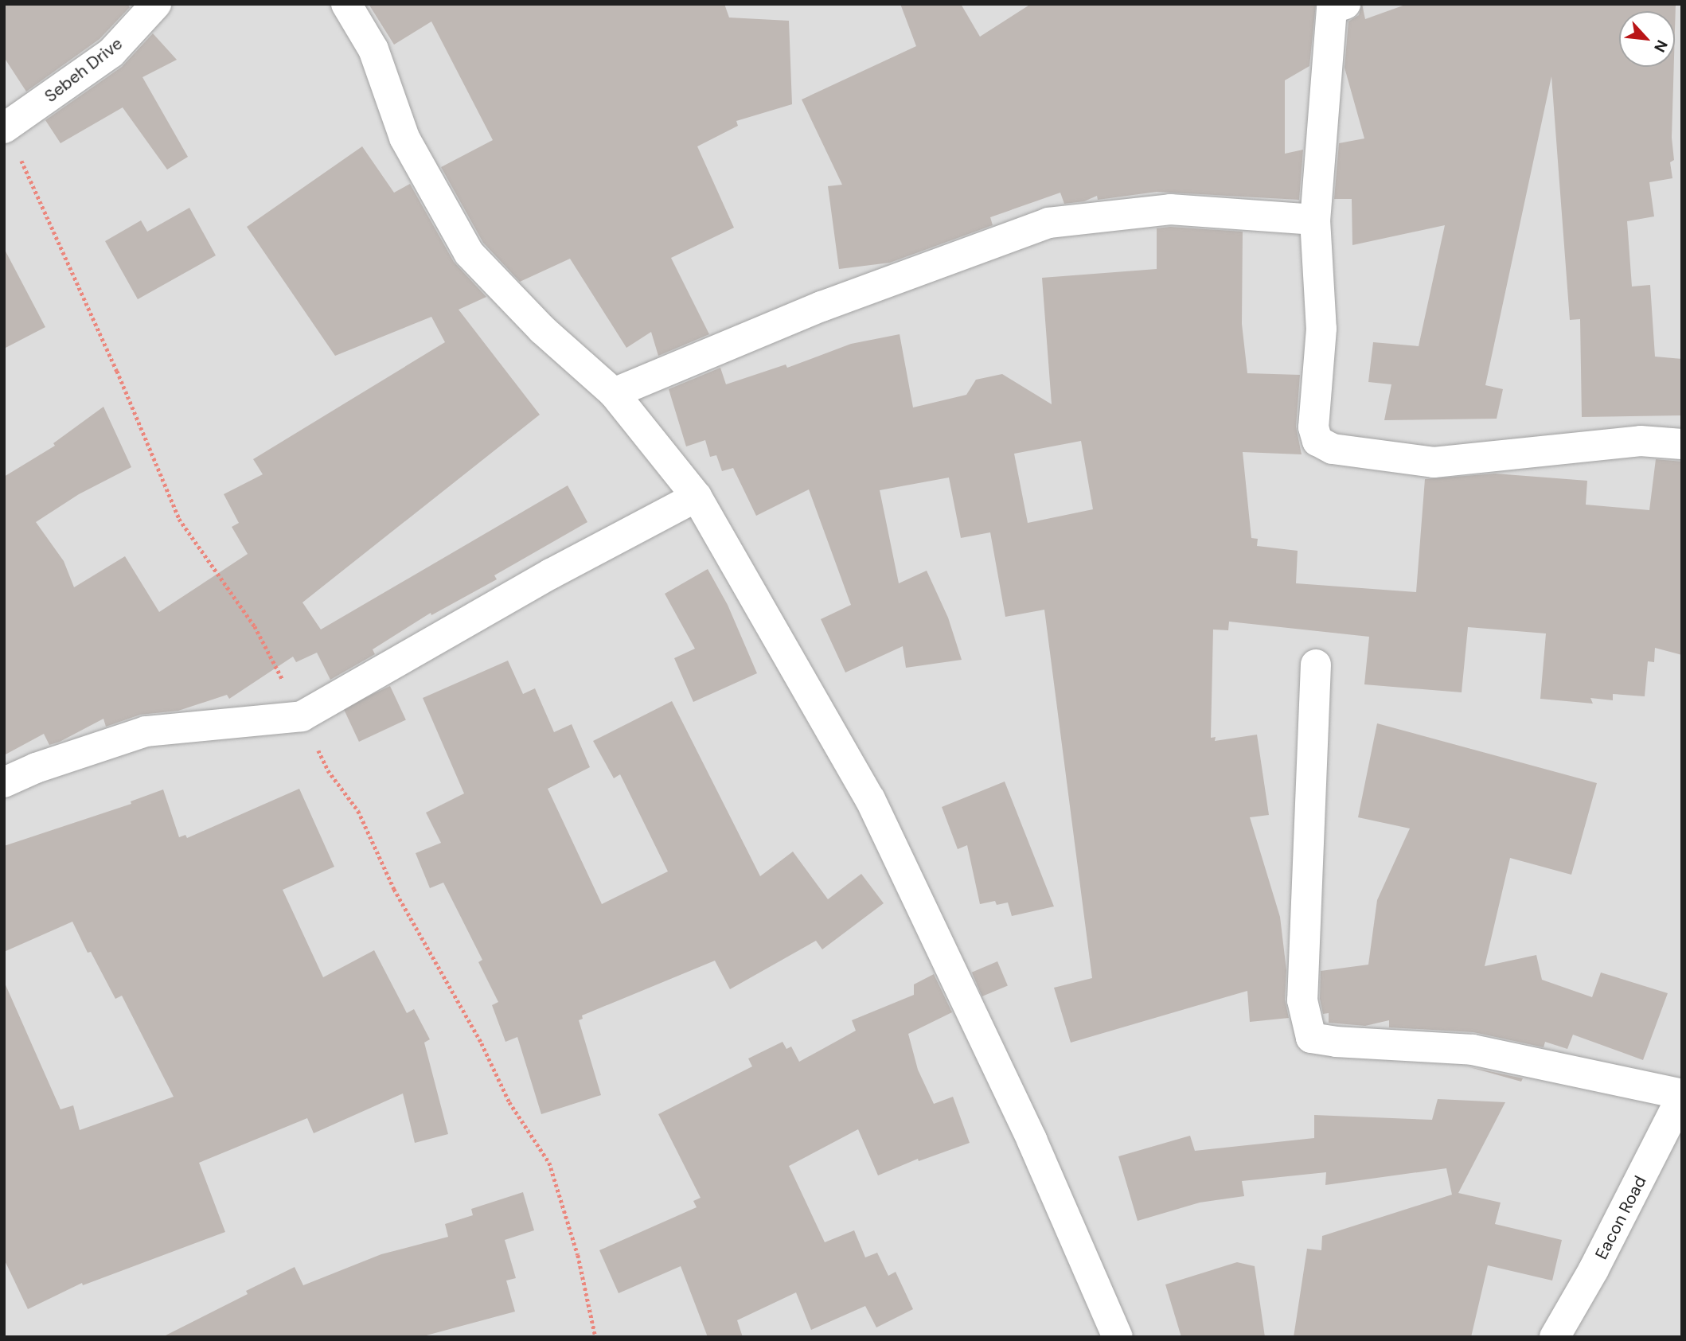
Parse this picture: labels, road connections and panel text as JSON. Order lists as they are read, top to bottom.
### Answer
{
  "streets": {
    "street": ["Sebeh Drive", "Eacon Road"]
  },
  "north": "bottom right"
}
